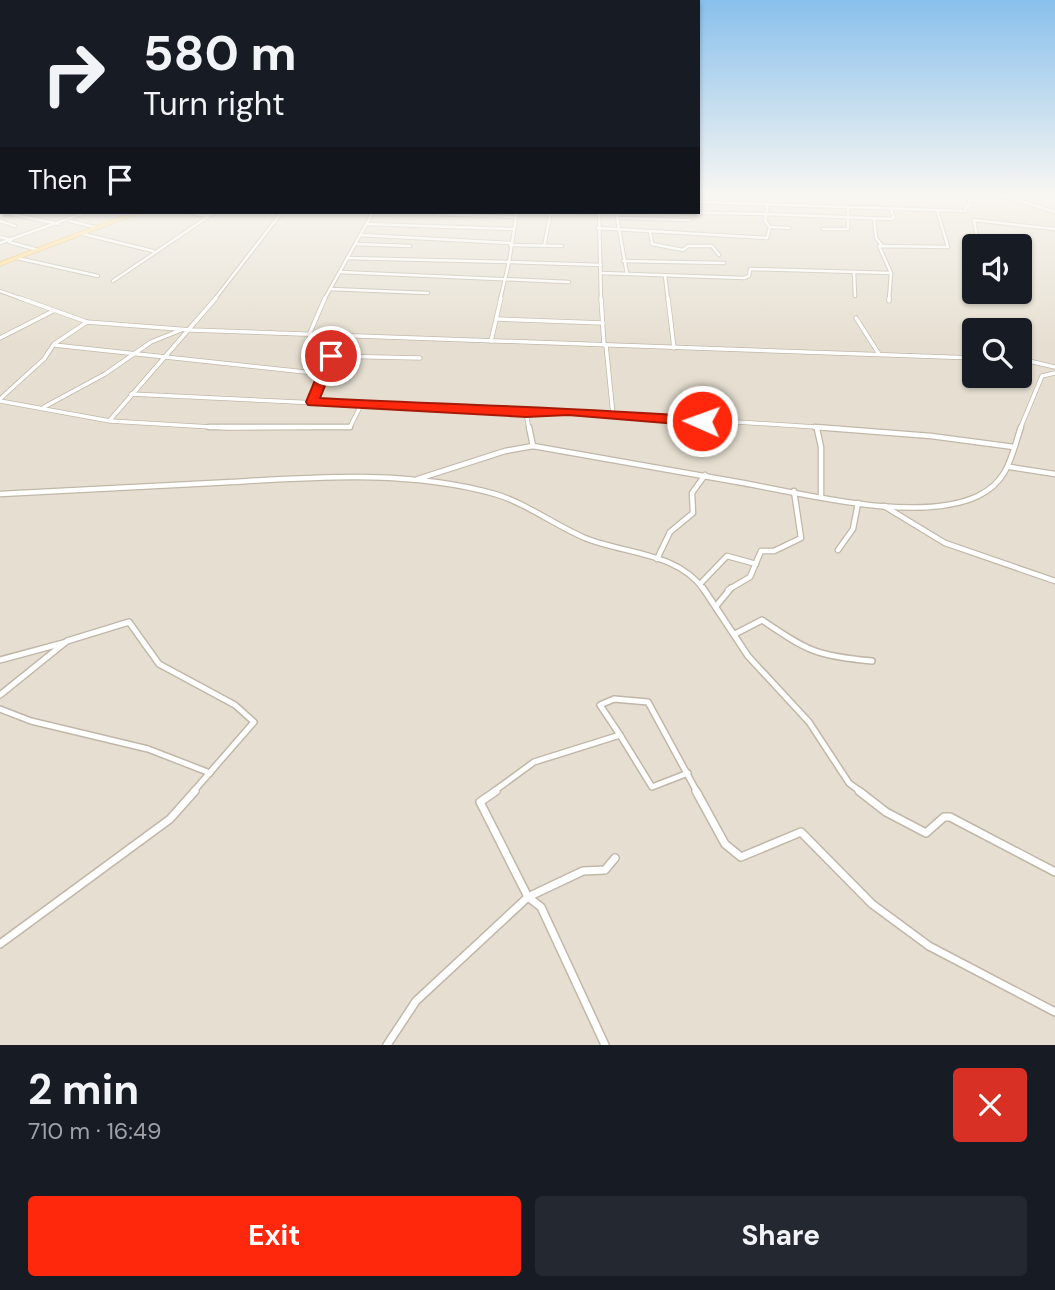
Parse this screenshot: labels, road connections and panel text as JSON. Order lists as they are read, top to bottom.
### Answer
{
  "page": {
    "turn": ["580 m", "Turn right"],
    "then": "Then",
    "heading": ["2 min", "710 m · 16:49"],
    "buttons": ["Exit", "Share"]
  }
}
